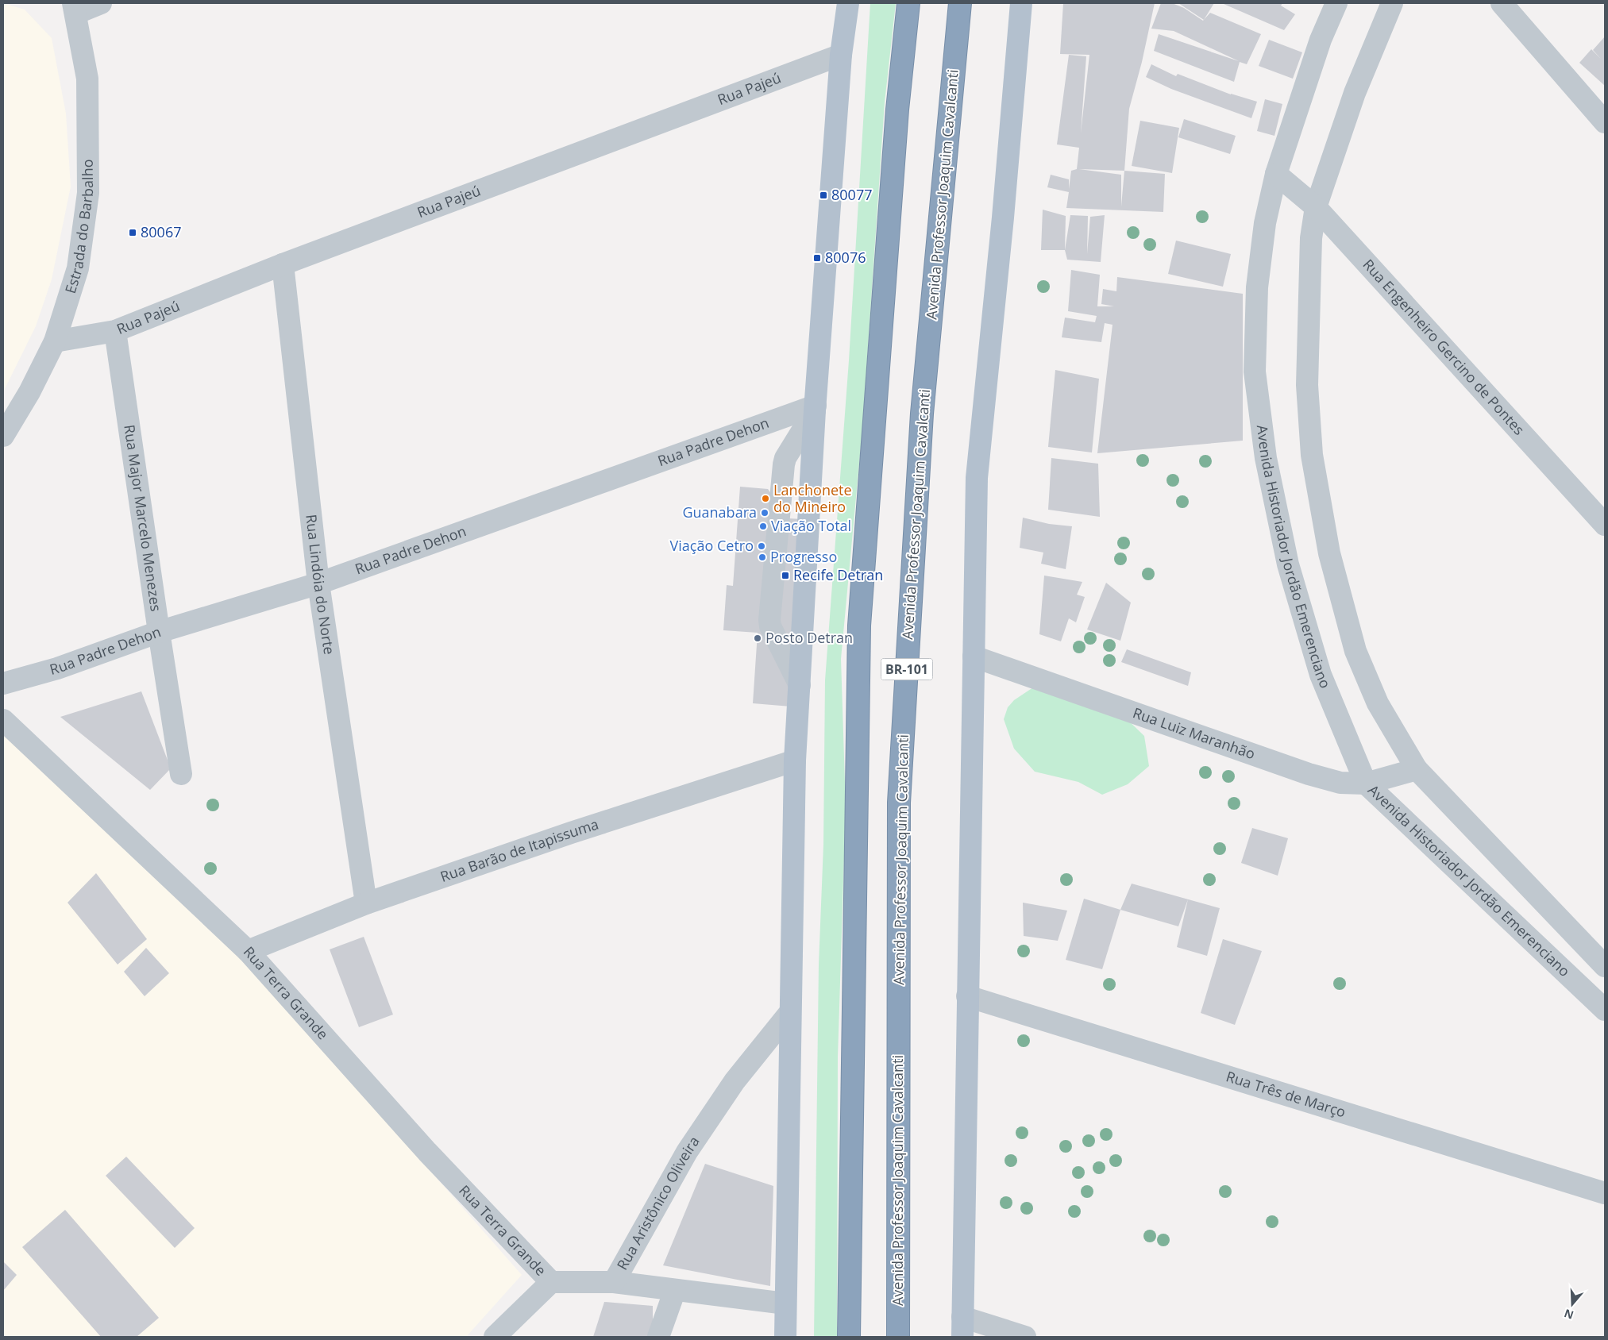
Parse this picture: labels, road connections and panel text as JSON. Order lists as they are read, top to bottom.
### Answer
{
  "streets": {
    "highway": ["Avenida Professor Joaquim Cavalcanti", "BR-101"],
    "street": [
      "Rua Pajeú",
      "Estrada do Barbalho",
      "Rua Engenheiro Gercino de Pontes",
      "Rua Padre Dehon",
      "Rua Major Marcelo Menezes",
      "Avenida Historiador Jordão Emerenciano",
      "Rua Lindóia do Norte",
      "Rua Luiz Maranhão",
      "Rua Barão de Itapissuma",
      "Rua Terra Grande",
      "Rua Três de Março",
      "Rua Aristônico Oliveira"
    ]
  },
  "crossings": [
    ["Rua Pajeú", "Estrada do Barbalho"],
    ["Rua Pajeú", "Rua Major Marcelo Menezes"],
    ["Rua Pajeú", "Rua Lindóia do Norte"],
    ["Rua Engenheiro Gercino de Pontes", "Avenida Historiador Jordão Emerenciano"],
    ["Rua Padre Dehon", "Rua Major Marcelo Menezes"],
    ["Rua Padre Dehon", "Rua Lindóia do Norte"],
    ["Avenida Historiador Jordão Emerenciano", "Rua Luiz Maranhão"],
    ["Rua Lindóia do Norte", "Rua Barão de Itapissuma"],
    ["Rua Barão de Itapissuma", "Rua Terra Grande"],
    ["Rua Terra Grande", "Rua Aristônico Oliveira"]
  ],
  "places": {
    "transit": [
      "80077",
      "80067",
      "80076",
      "Recife Detran"
    ],
    "other": [
      "Lanchonete do Mineiro",
      "Guanabara",
      "Viação Total",
      "Viação Cetro",
      "Progresso",
      "Posto Detran"
    ]
  },
  "north": "bottom"
}
